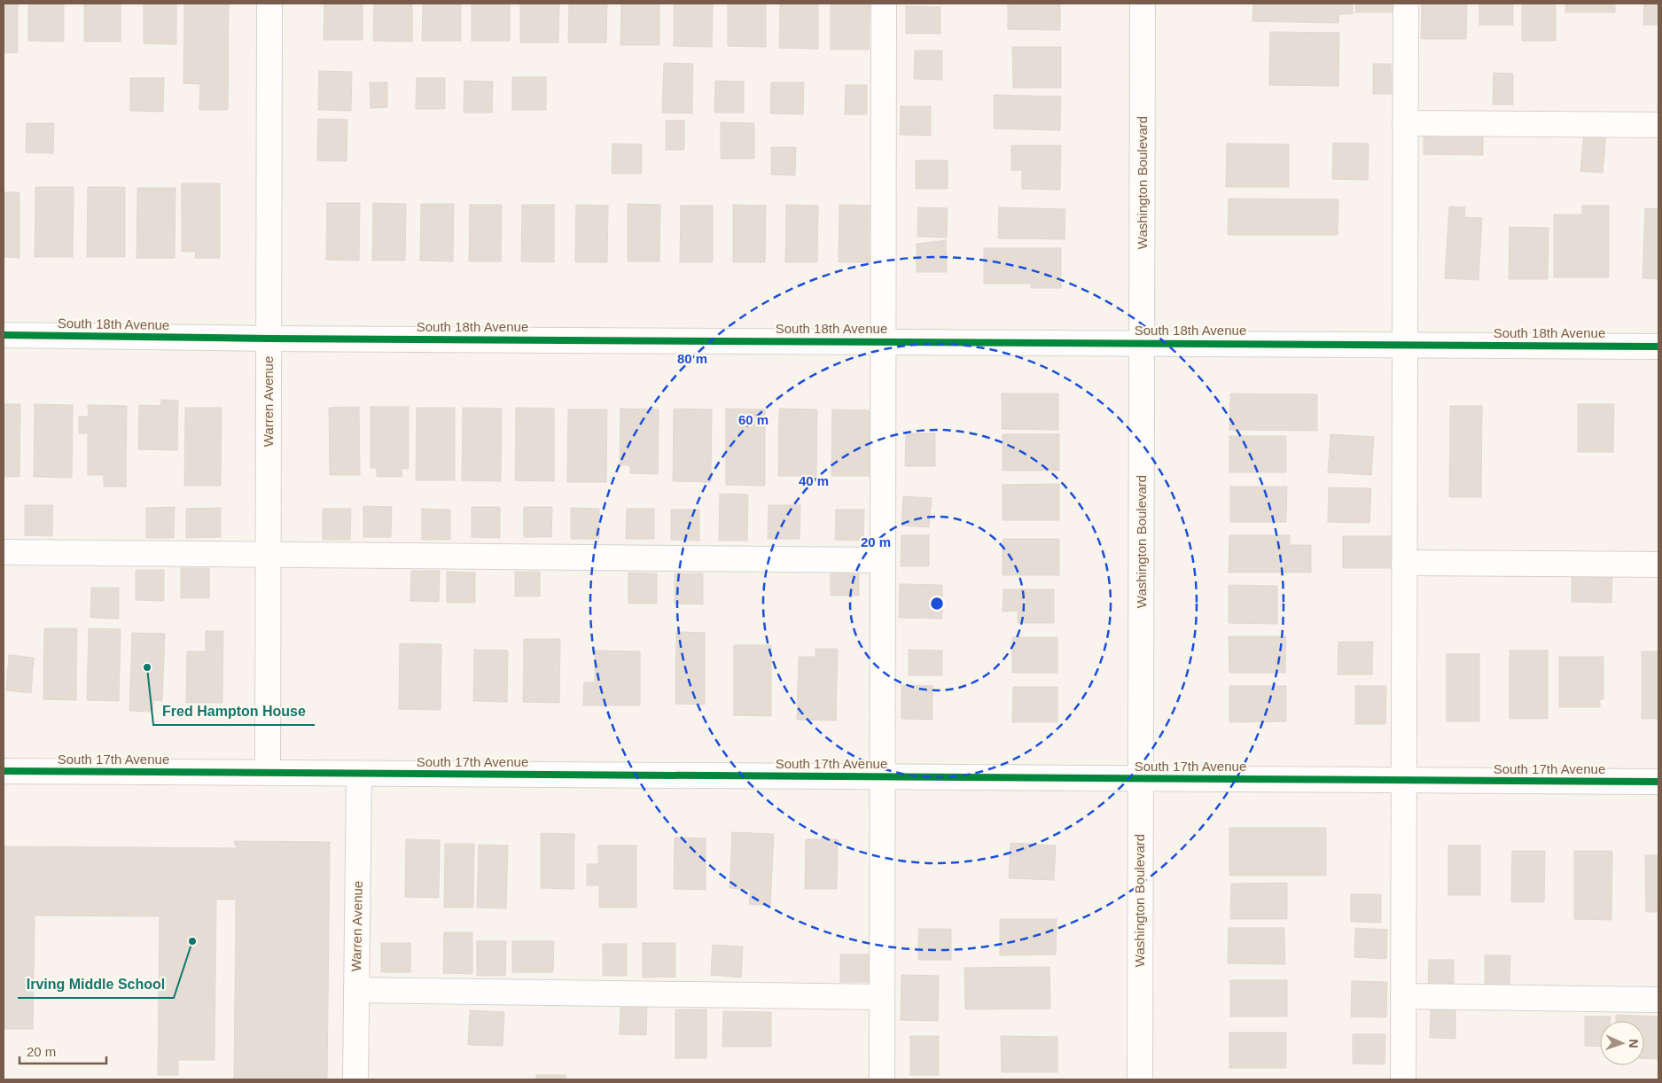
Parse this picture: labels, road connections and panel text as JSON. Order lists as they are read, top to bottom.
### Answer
{
  "streets": {
    "street": [
      "Washington Boulevard",
      "South 18th Avenue",
      "Warren Avenue",
      "South 17th Avenue"
    ]
  },
  "crossings": [
    ["Washington Boulevard", "South 18th Avenue"],
    ["Washington Boulevard", "South 17th Avenue"],
    ["South 18th Avenue", "Warren Avenue"],
    ["Warren Avenue", "South 17th Avenue"]
  ],
  "places": ["Fred Hampton House", "Irving Middle School"],
  "scale_bar": "20 m",
  "north": "right",
  "rings": [
    "80 m",
    "60 m",
    "40 m",
    "20 m"
  ]
}
